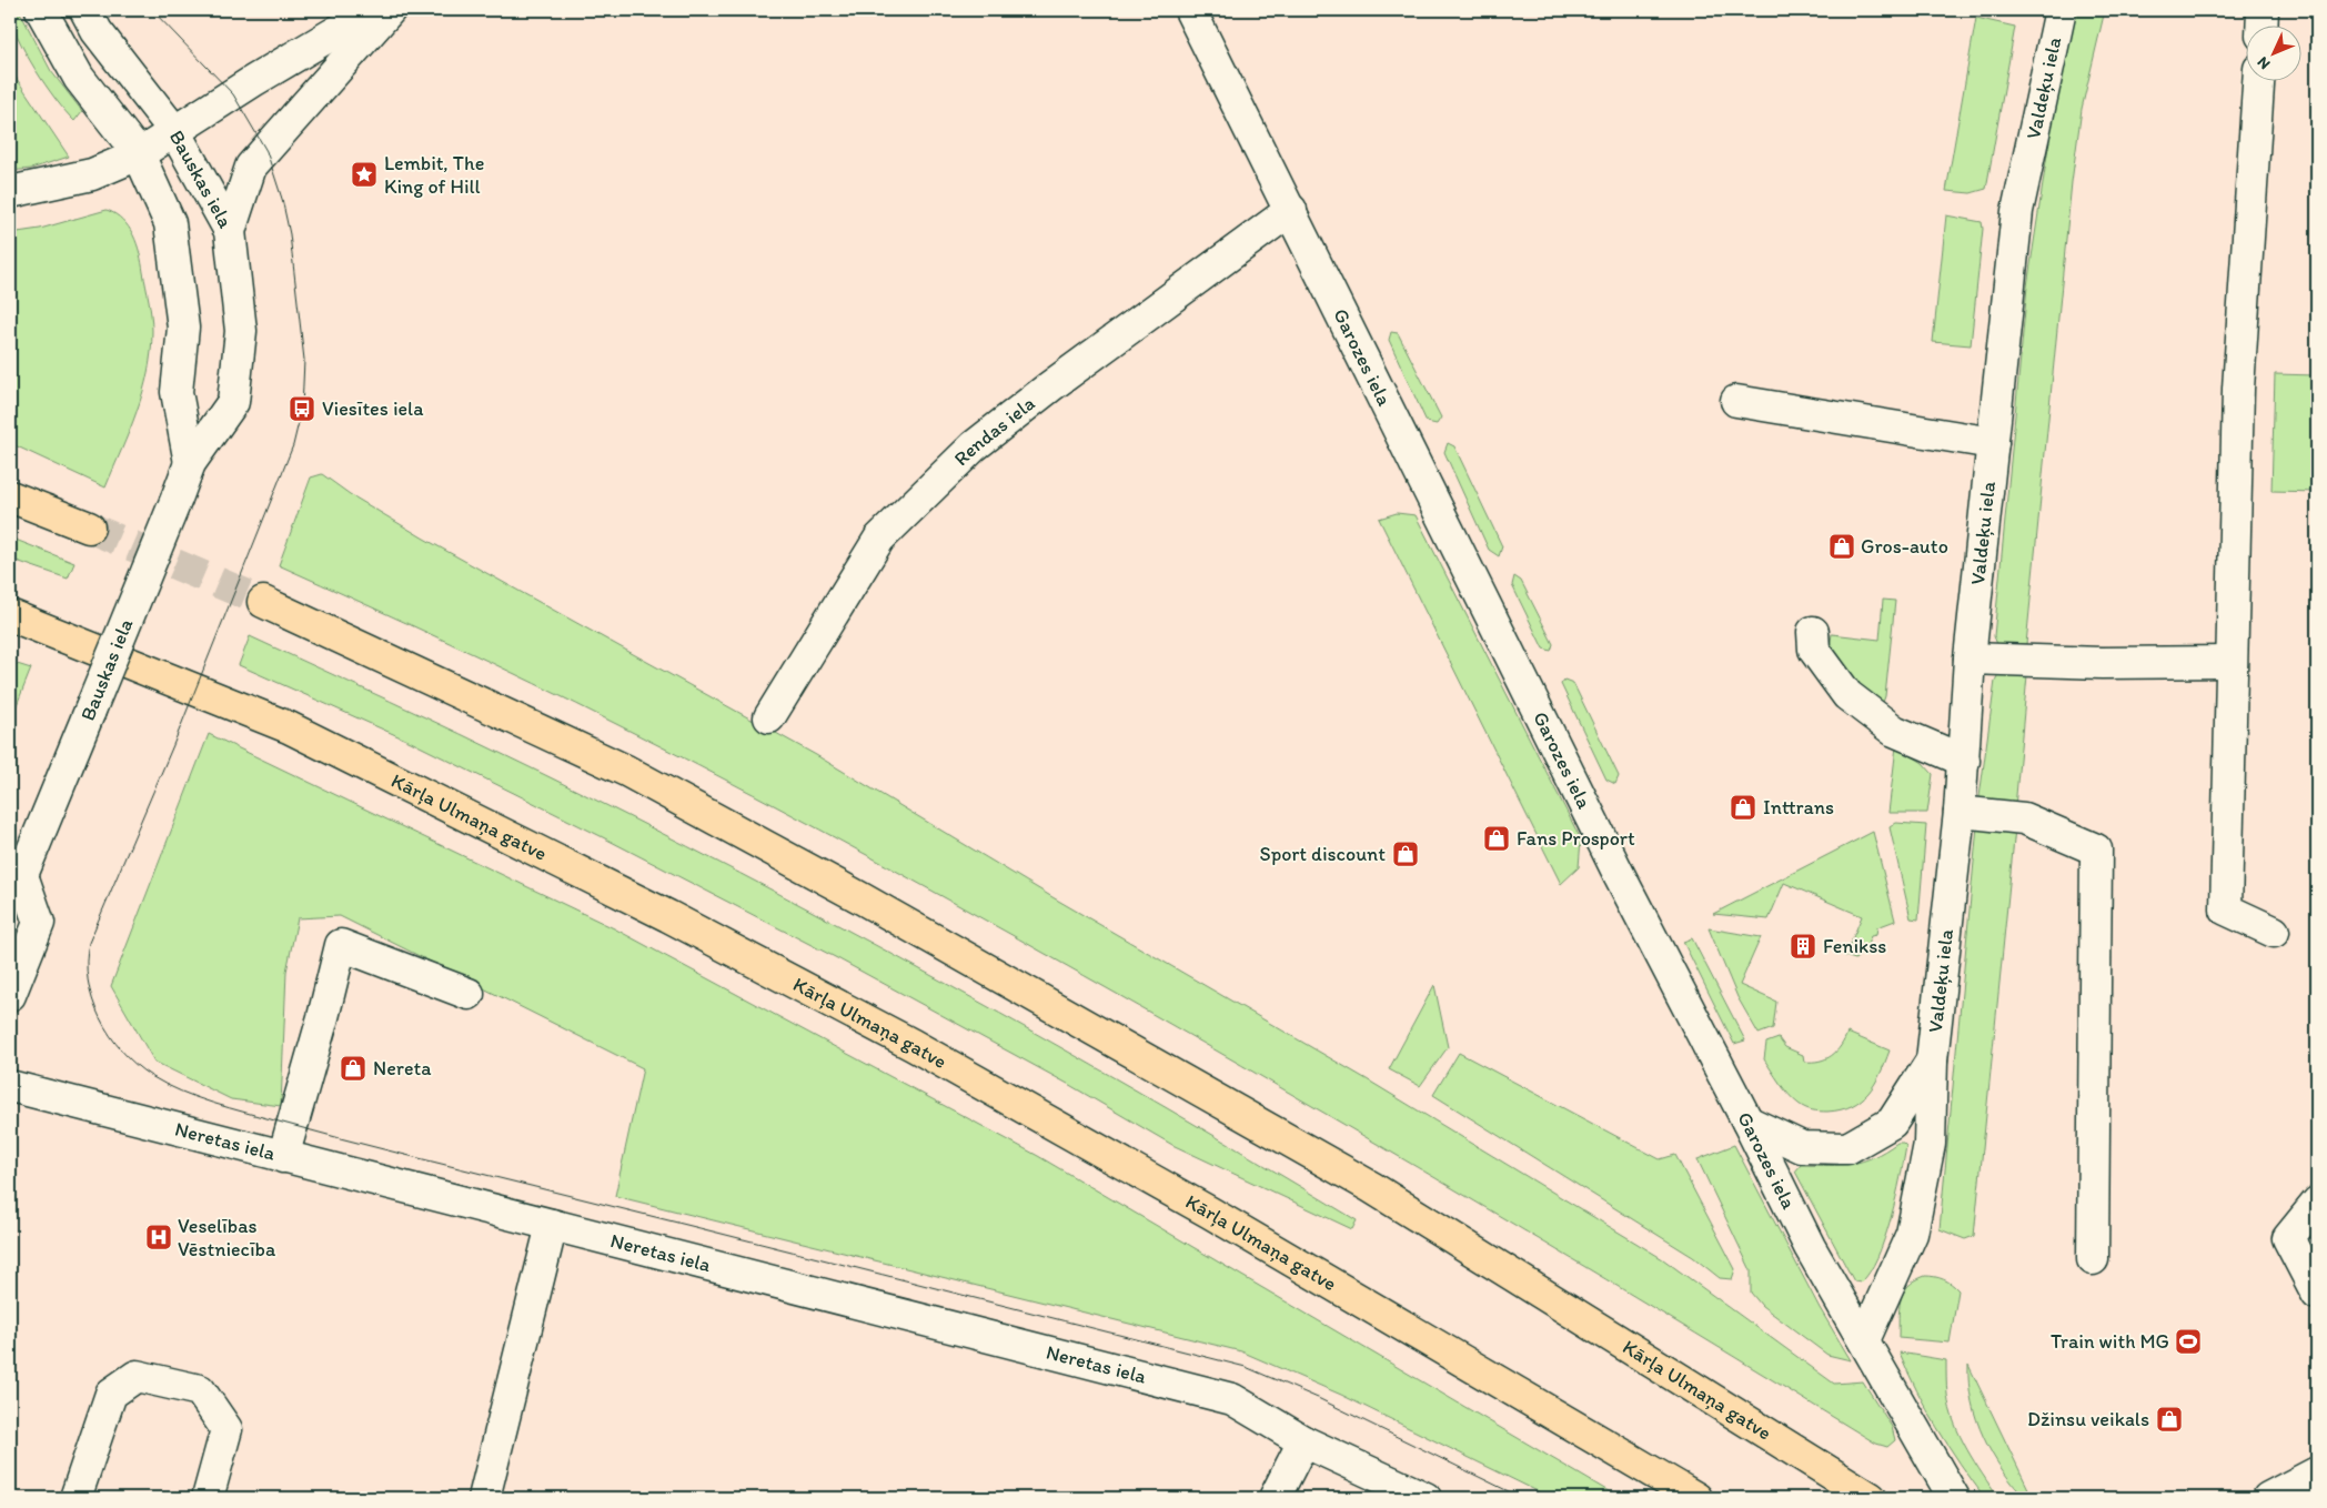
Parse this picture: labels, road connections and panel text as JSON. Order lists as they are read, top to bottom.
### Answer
{
  "streets": {
    "highway": ["Kārļa Ulmaņa gatve"],
    "street": [
      "Valdeķu iela",
      "Bauskas iela",
      "Garozes iela",
      "Rendas iela",
      "Neretas iela"
    ]
  },
  "crossings": [
    ["Valdeķu iela", "Garozes iela"],
    ["Garozes iela", "Rendas iela"]
  ],
  "places": {
    "place": ["Lembit, The King of Hill"],
    "bus stop": ["Viesītes iela"],
    "shop": [
      "Gros-auto",
      "Inttrans",
      "Fans Prosport",
      "Sport discount",
      "Nereta",
      "Džinsu veikals"
    ],
    "building": ["Fenikss"],
    "hospital": ["Veselības Vēstniecība"],
    "sports": ["Train with MG"]
  },
  "north": "bottom left"
}
